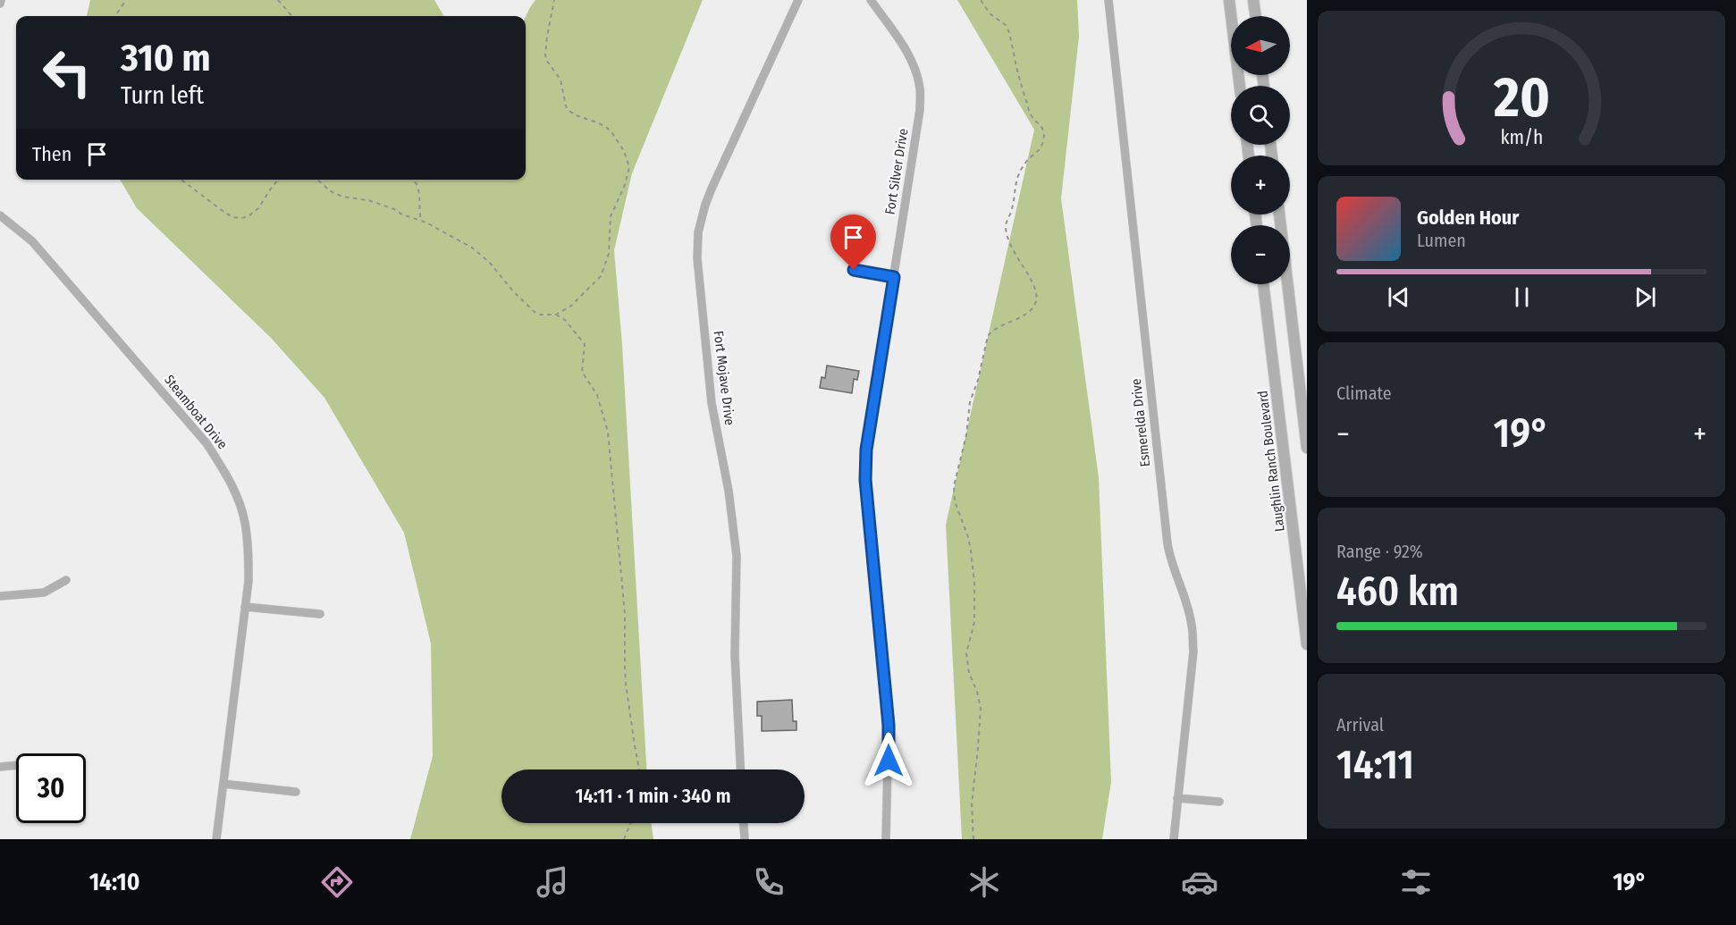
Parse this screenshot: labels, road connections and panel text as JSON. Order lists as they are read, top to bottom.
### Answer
{
  "streets": {
    "street": [
      "Fort Silver Drive",
      "Fort Mojave Drive",
      "Steamboat Drive",
      "Esmerelda Drive",
      "Laughlin Ranch Boulevard"
    ]
  },
  "north": "left",
  "page": {
    "map_buttons": ["+", "−"],
    "turn": ["310 m", "Turn left"],
    "then": "Then",
    "song": ["Golden Hour", "Lumen"],
    "tile": [
      "Climate",
      ["Range · 92%", "460 km"],
      ["Arrival", "14:11"]
    ],
    "heat": ["−", "19°", "+"],
    "limit": "30",
    "trip": "14:11 · 1 min · 340 m",
    "tabs": ["14:10", "19°"],
    "gauge": ["20", "km/h"]
  }
}
